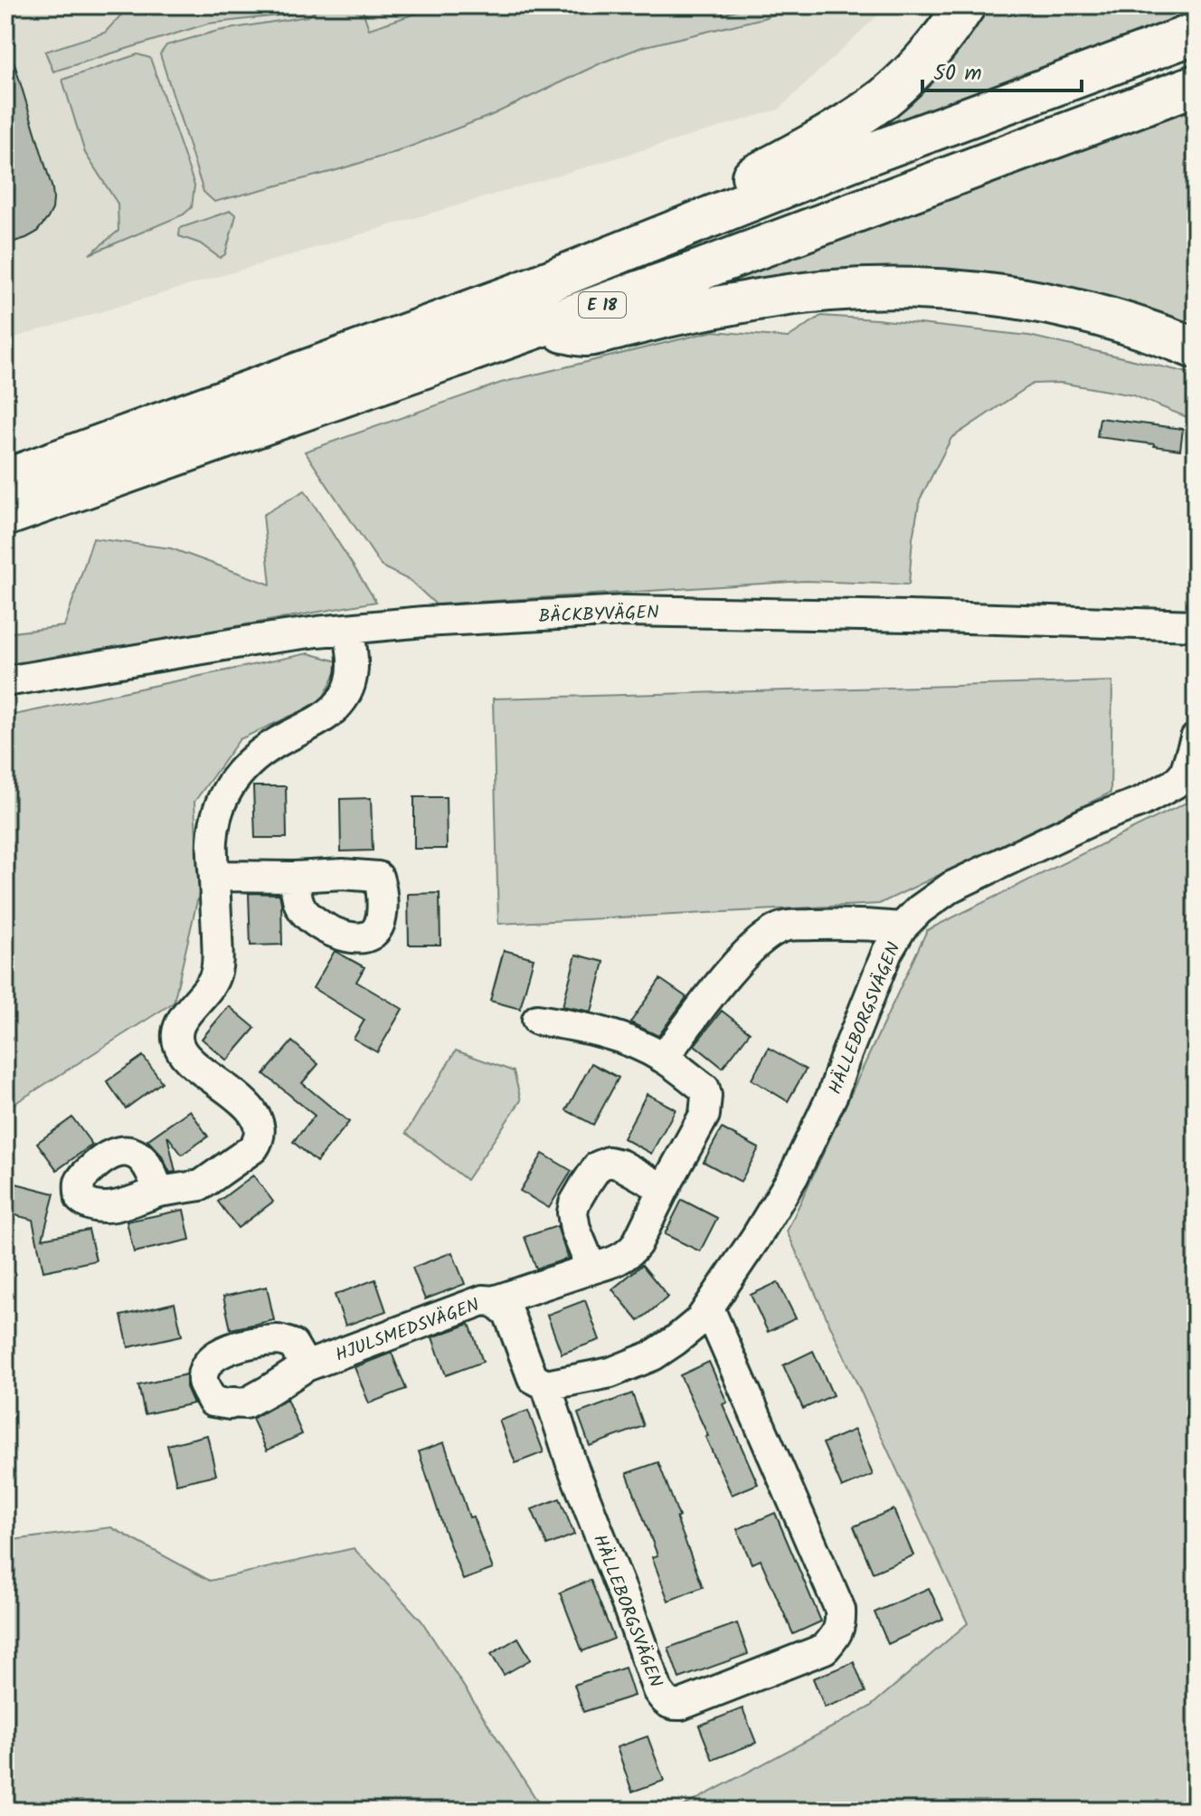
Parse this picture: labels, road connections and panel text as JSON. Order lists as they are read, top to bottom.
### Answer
{
  "streets": {
    "highway": ["E 18"],
    "street": ["BÄCKBYVÄGEN", "HÄLLEBORGSVÄGEN", "HJULSMEDSVÄGEN"]
  },
  "crossings": [
    ["HÄLLEBORGSVÄGEN", "HJULSMEDSVÄGEN"]
  ],
  "scale_bar": "50 m"
}
